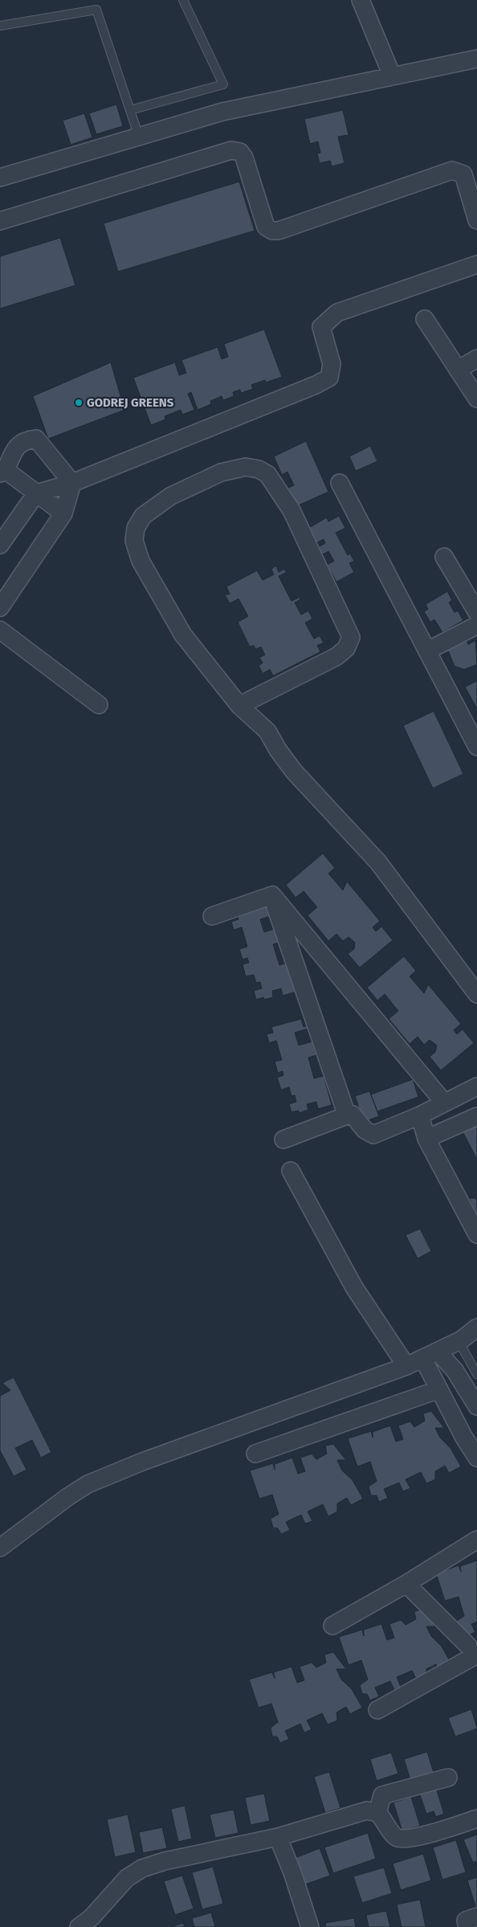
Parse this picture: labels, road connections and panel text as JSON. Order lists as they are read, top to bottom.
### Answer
{
  "places": ["GODREJ GREENS"]
}
